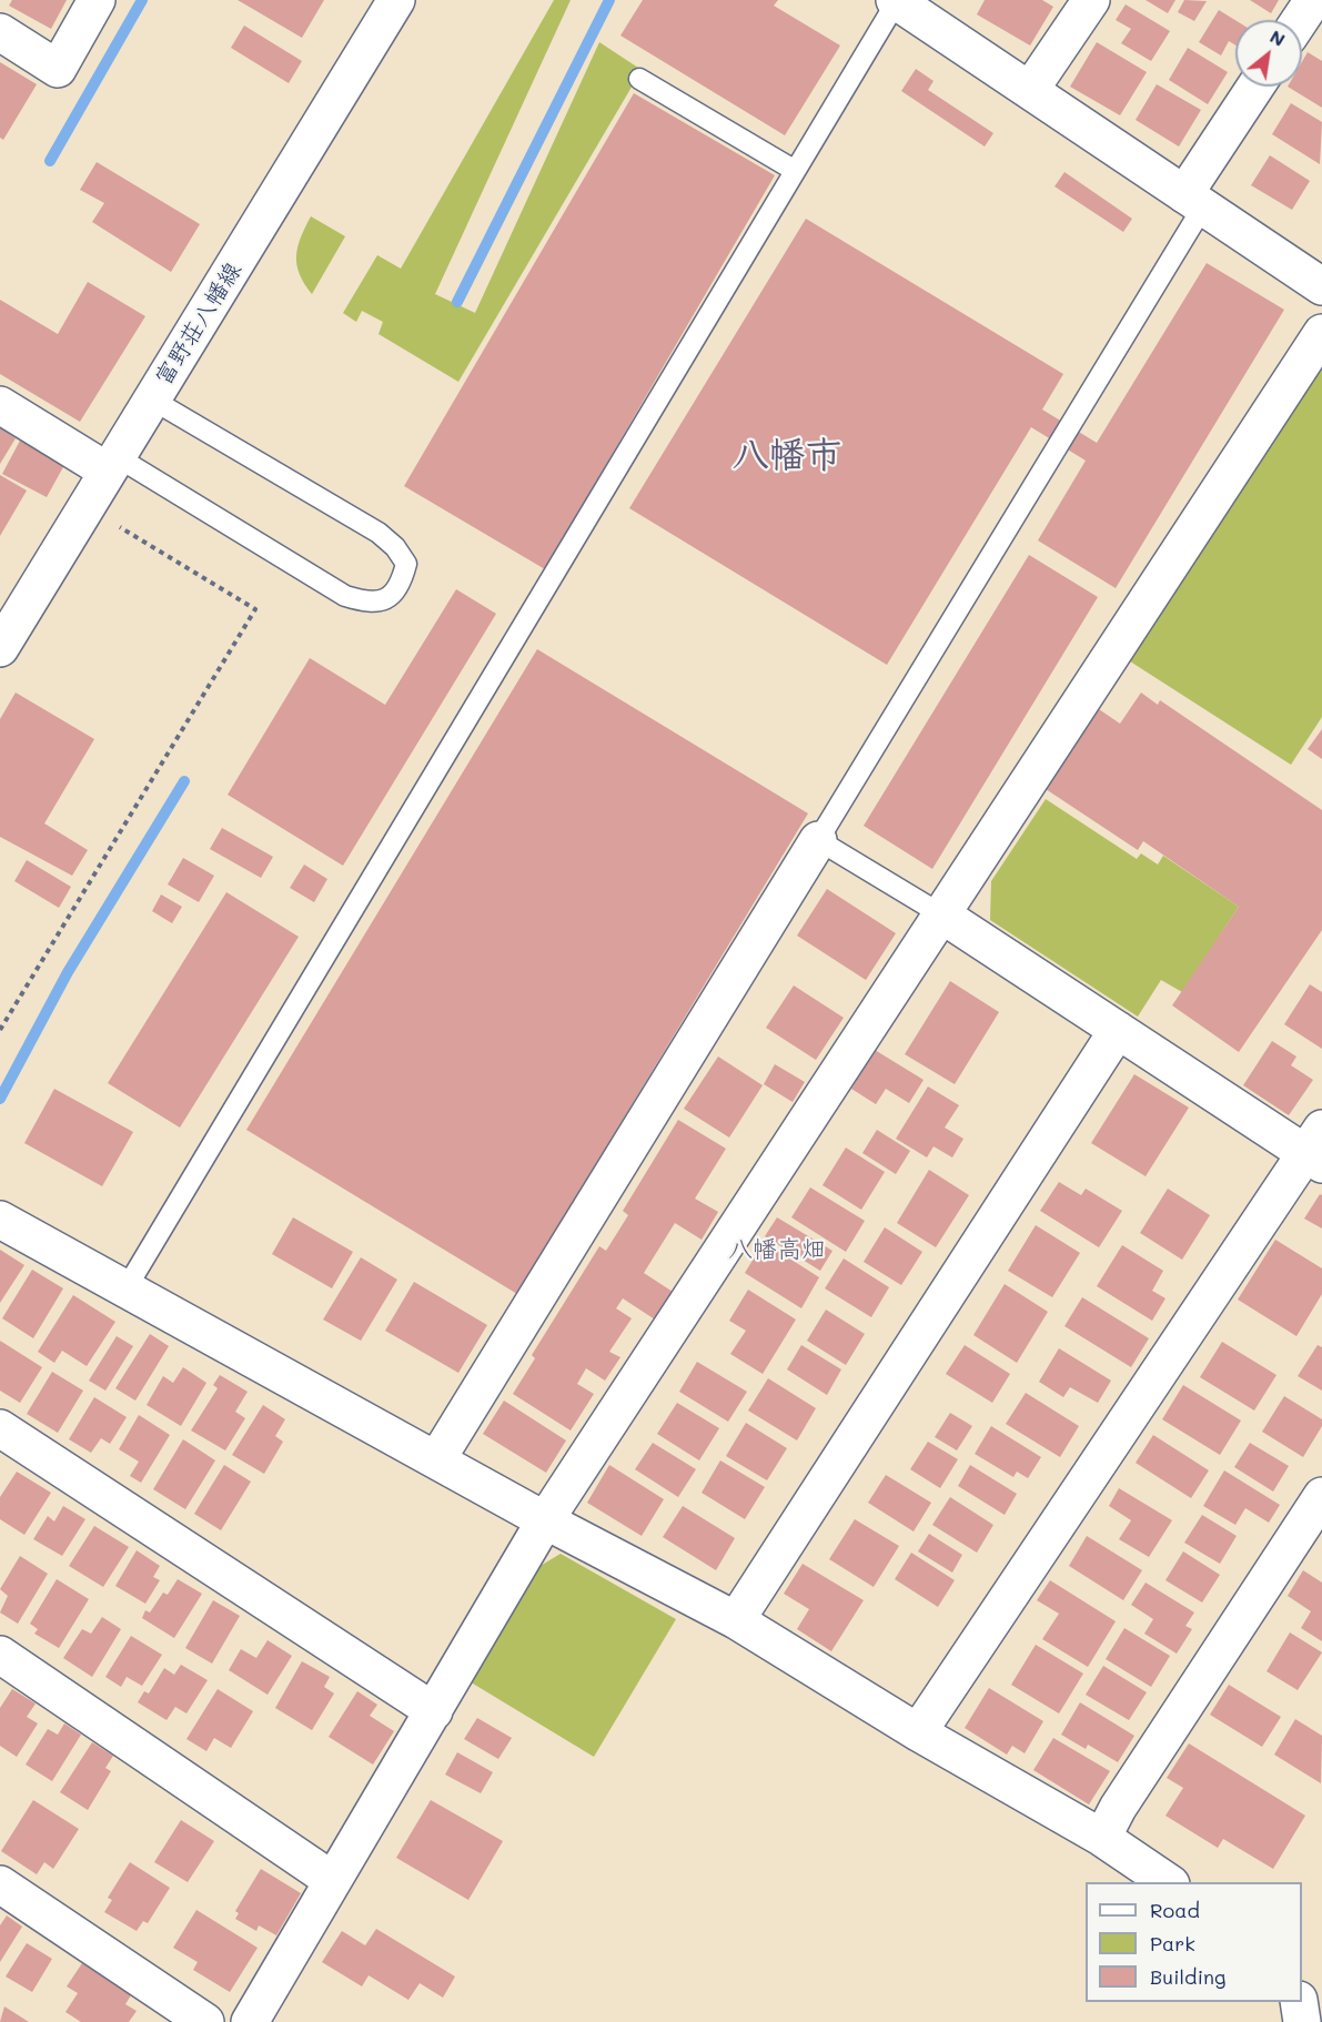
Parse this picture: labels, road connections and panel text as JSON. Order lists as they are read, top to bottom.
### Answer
{
  "streets": {
    "street": ["富野荘八幡線"]
  },
  "districts": ["八幡市", "八幡高畑"],
  "legend": ["Road", "Park", "Building"],
  "north": "top right"
}
